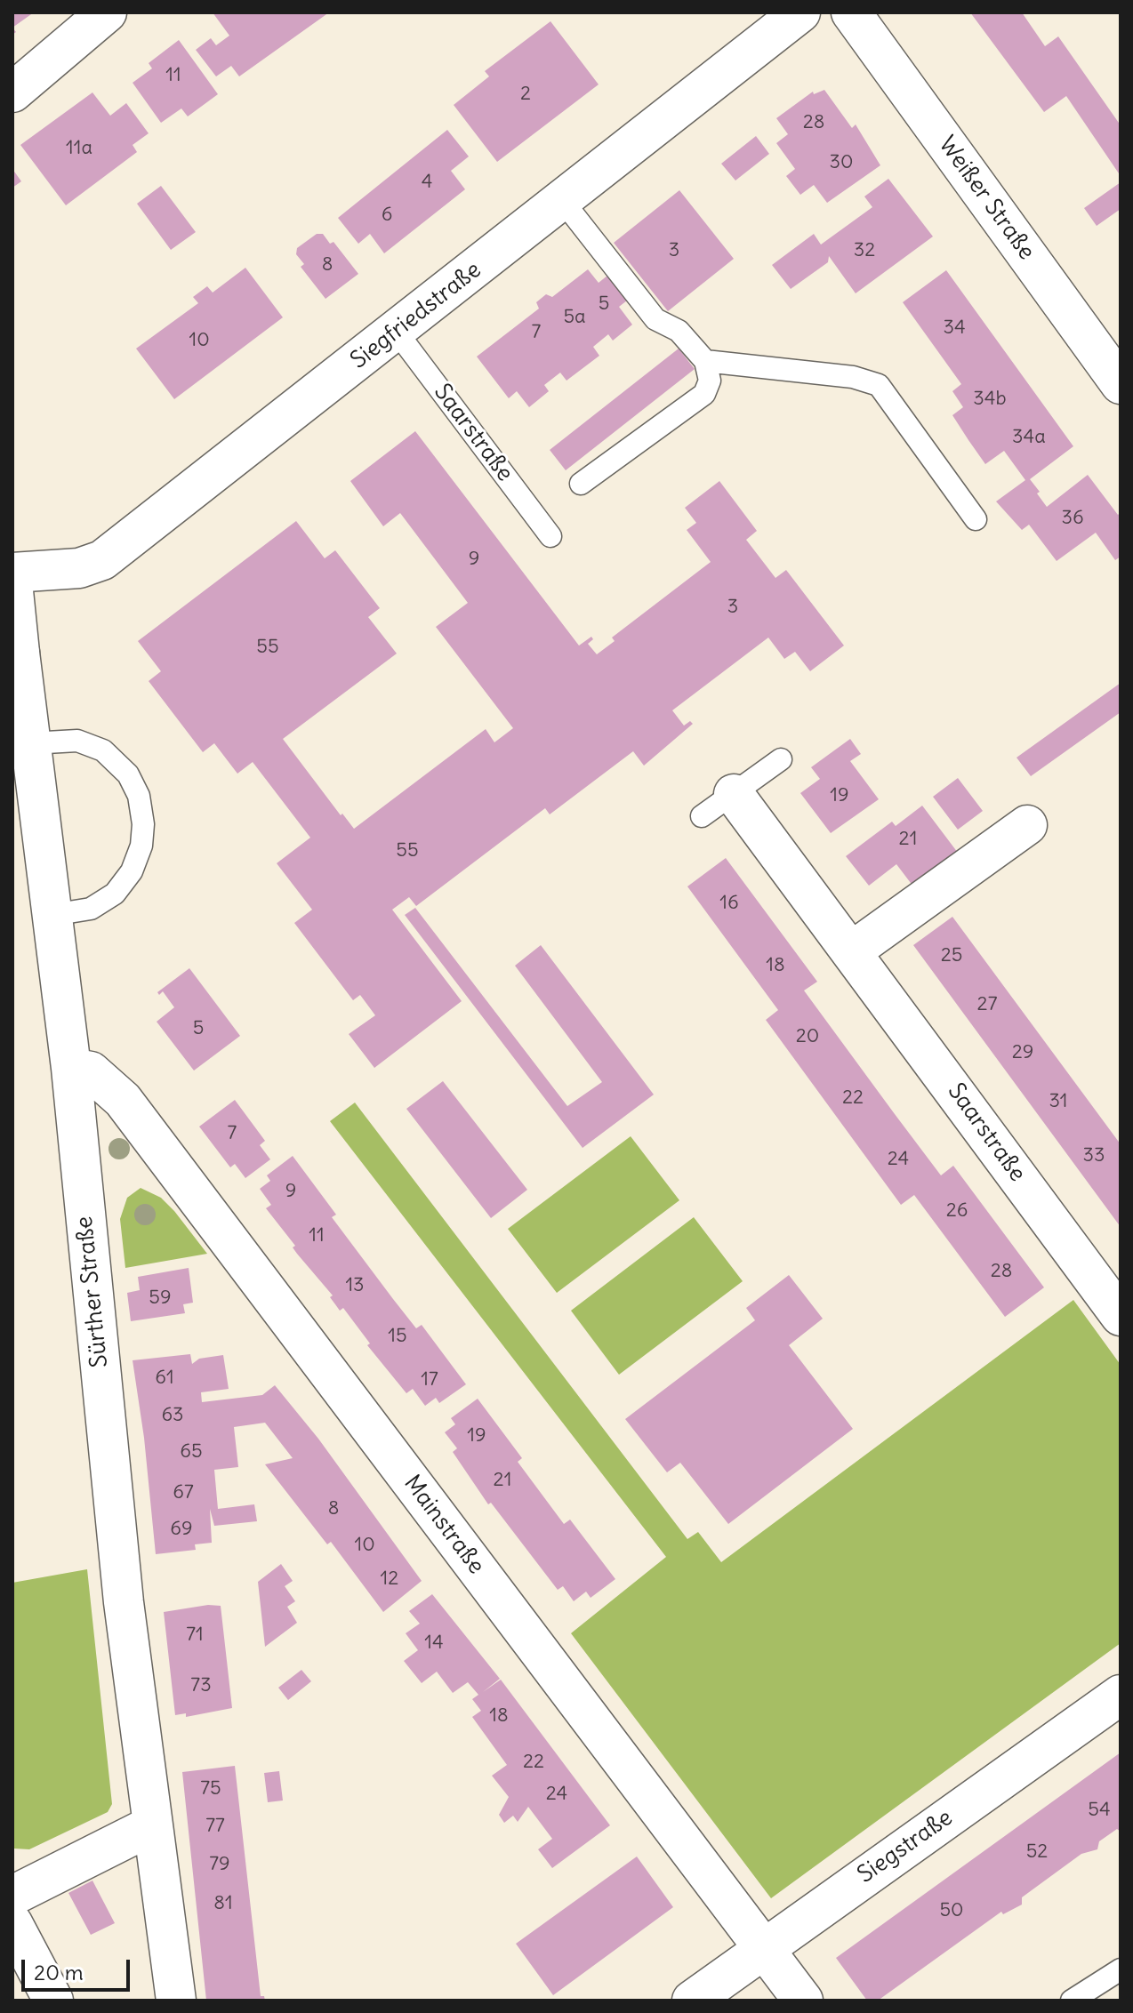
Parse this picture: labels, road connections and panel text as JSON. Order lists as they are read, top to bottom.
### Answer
{
  "streets": {
    "street": [
      "Weißer Straße",
      "Siegfriedstraße",
      "Saarstraße",
      "Sürther Straße",
      "Mainstraße",
      "Siegstraße"
    ]
  },
  "crossings": [
    ["Siegfriedstraße", "Saarstraße"],
    ["Sürther Straße", "Mainstraße"],
    ["Mainstraße", "Siegstraße"]
  ],
  "house_numbers": [
    "11",
    "2",
    "28",
    "11a",
    "30",
    "4",
    "6",
    "3",
    "32",
    "8",
    "5",
    "5a",
    "34",
    "7",
    "10",
    "34b",
    "34a",
    "36",
    "9",
    "3",
    "55",
    "19",
    "21",
    "55",
    "16",
    "25",
    "18",
    "27",
    "5",
    "20",
    "29",
    "22",
    "31",
    "7",
    "33",
    "24",
    "9",
    "26",
    "11",
    "28",
    "13",
    "59",
    "15",
    "61",
    "17",
    "63",
    "19",
    "65",
    "21",
    "67",
    "8",
    "69",
    "10",
    "12",
    "71",
    "14",
    "73",
    "18",
    "22",
    "75",
    "24",
    "54",
    "77",
    "52",
    "79",
    "81",
    "50"
  ],
  "scale_bar": "20 m"
}
